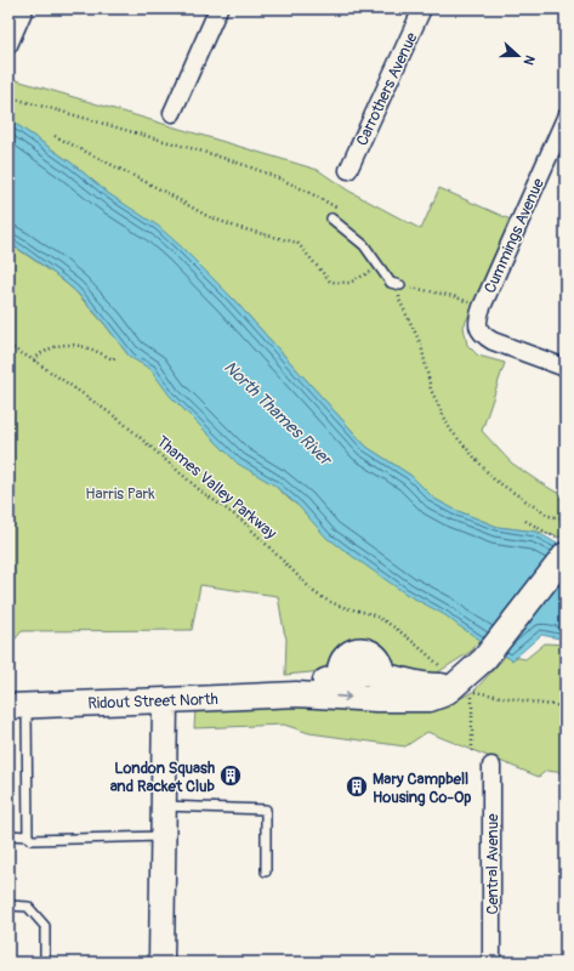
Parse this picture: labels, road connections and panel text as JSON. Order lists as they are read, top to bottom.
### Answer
{
  "streets": {
    "street": [
      "Carrothers Avenue",
      "Cummings Avenue",
      "Ridout Street North",
      "Central Avenue"
    ],
    "path": ["Thames Valley Parkway"]
  },
  "crossings": [
    ["Thames Valley Parkway", "Ridout Street North"]
  ],
  "water": ["North Thames River"],
  "parks": ["Harris Park"],
  "places": {
    "building": ["London Squash and Racket Club", "Mary Campbell Housing Co-Op"]
  },
  "north": "right"
}
